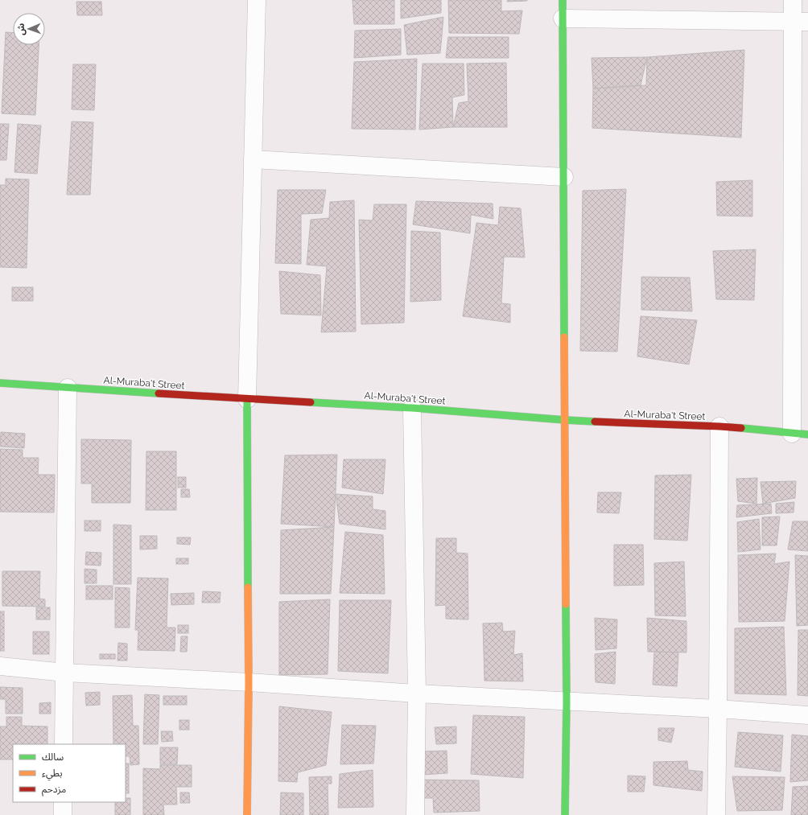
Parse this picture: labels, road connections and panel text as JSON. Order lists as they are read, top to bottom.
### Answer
{
  "streets": {
    "street": ["Al-Muraba't Street"]
  },
  "legend": ["سالك", "بطيء", "مزدحم"],
  "north": "left"
}
